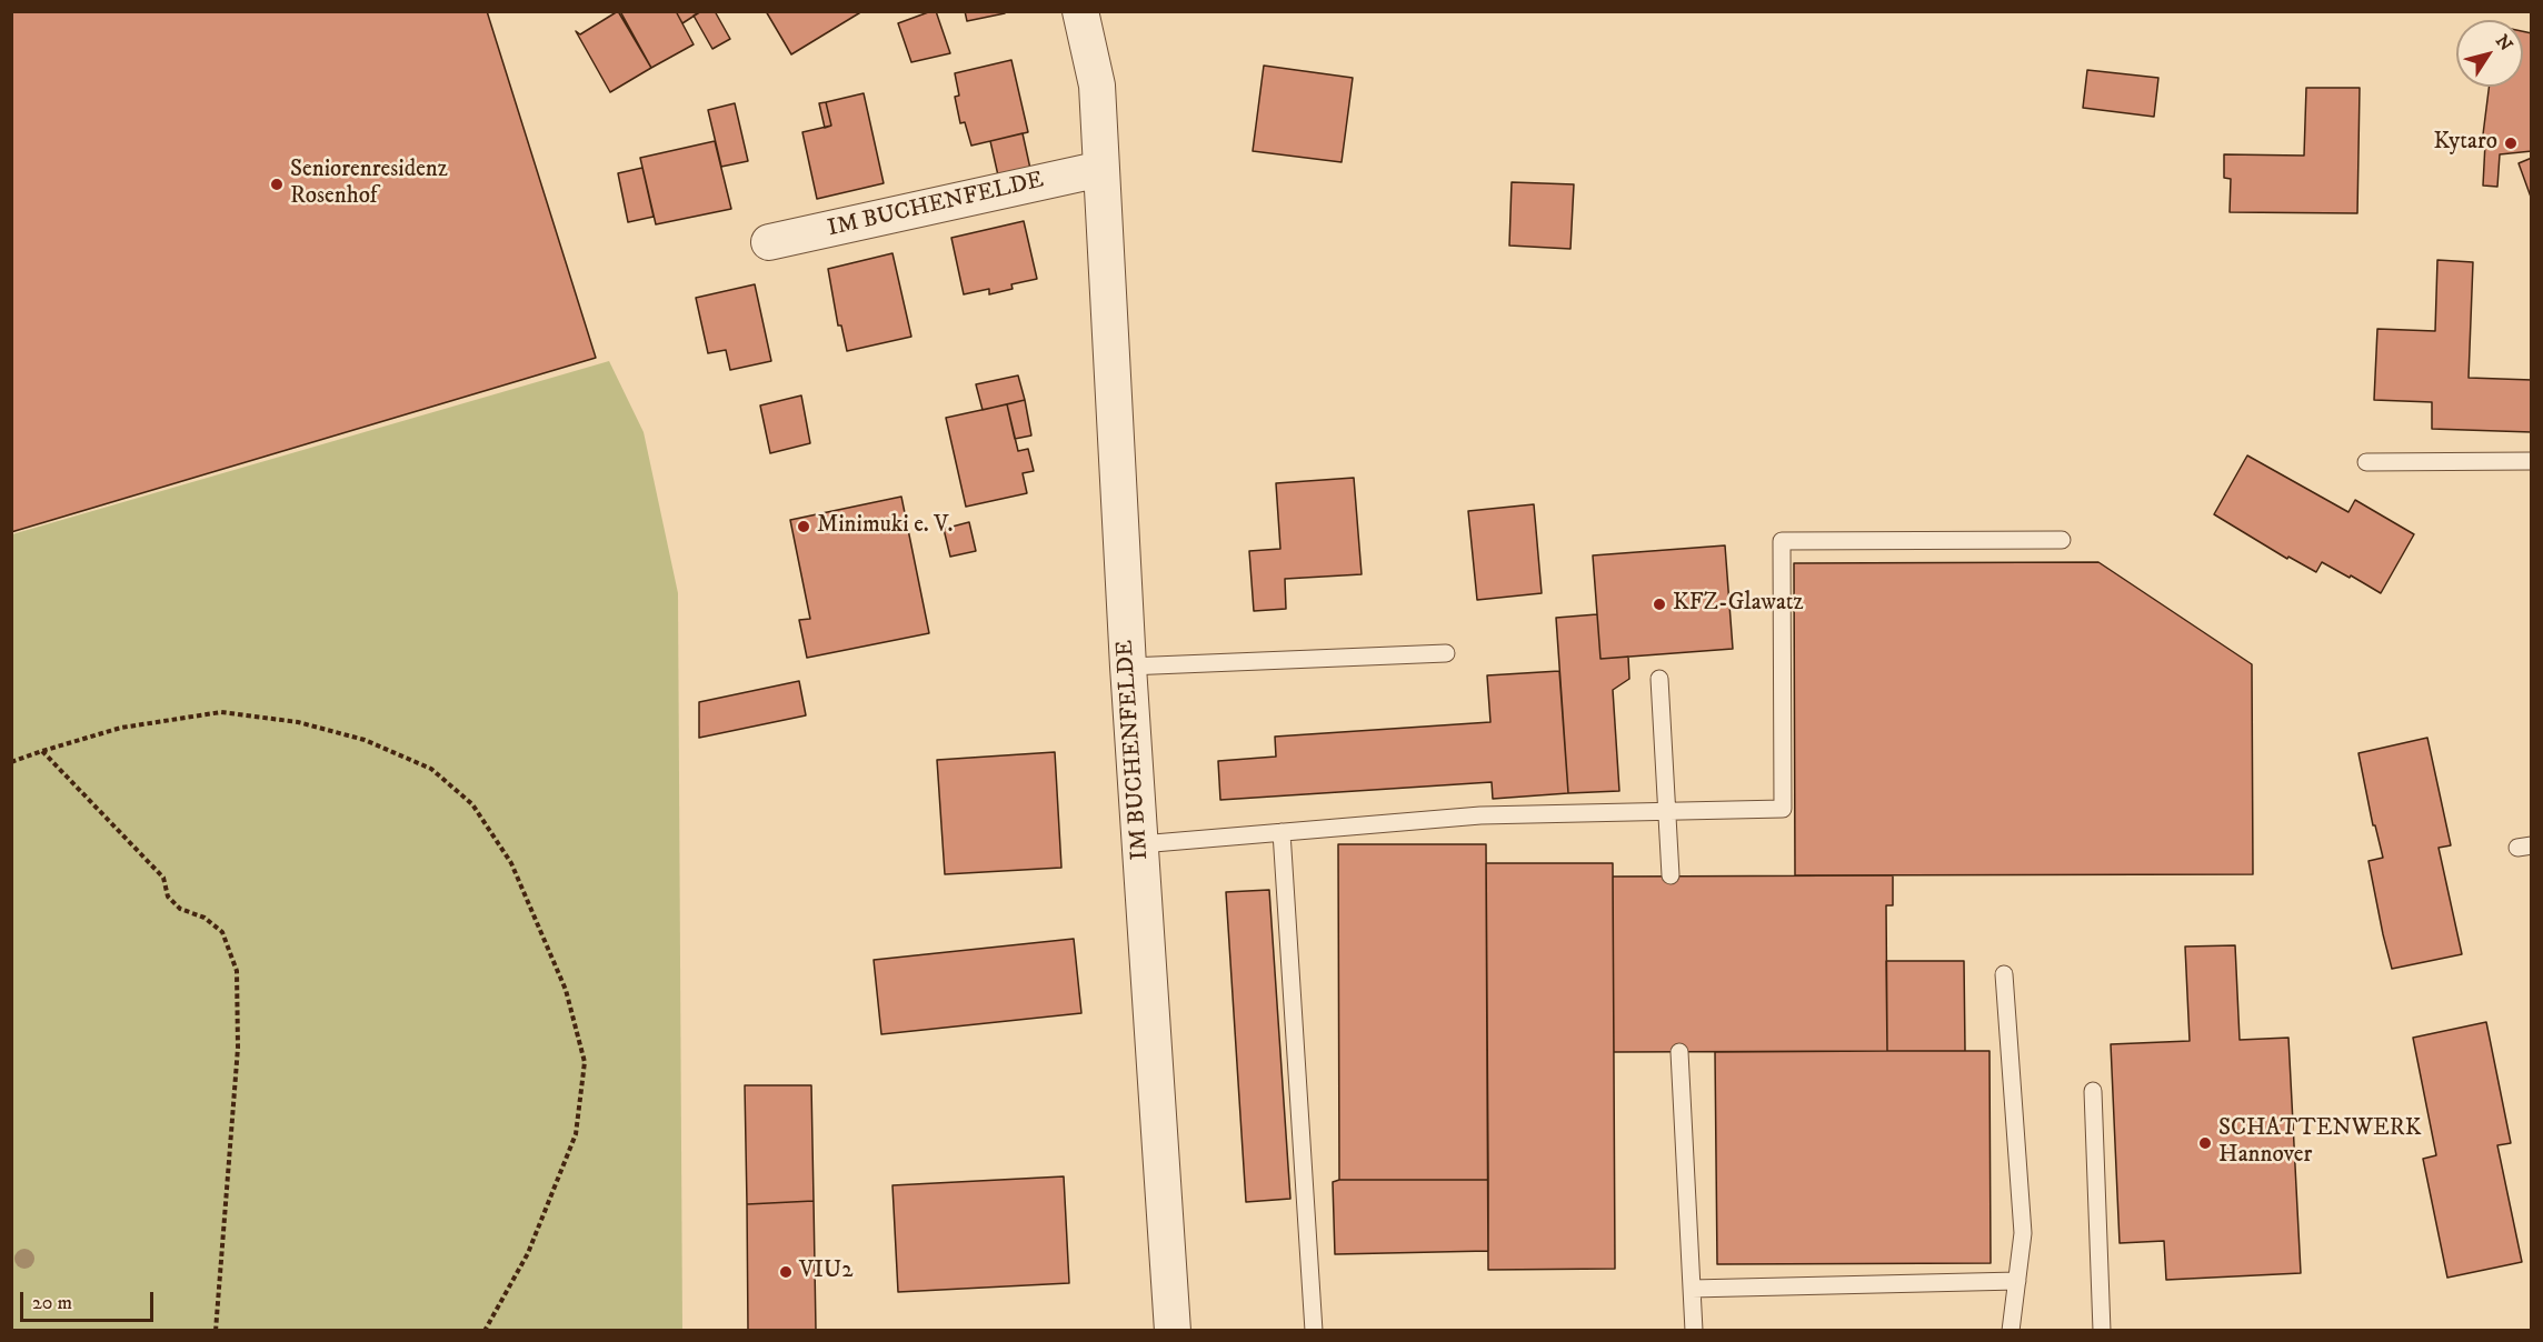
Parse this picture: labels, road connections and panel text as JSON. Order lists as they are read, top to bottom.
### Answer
{
  "streets": {
    "street": ["IM BUCHENFELDE"]
  },
  "places": [
    "Kytaro",
    "Seniorenresidenz Rosenhof",
    "Minimuki e. V.",
    "KFZ-Glawatz",
    "SCHATTENWERK Hannover",
    "VIU2"
  ],
  "scale_bar": "20 m",
  "north": "top right"
}
